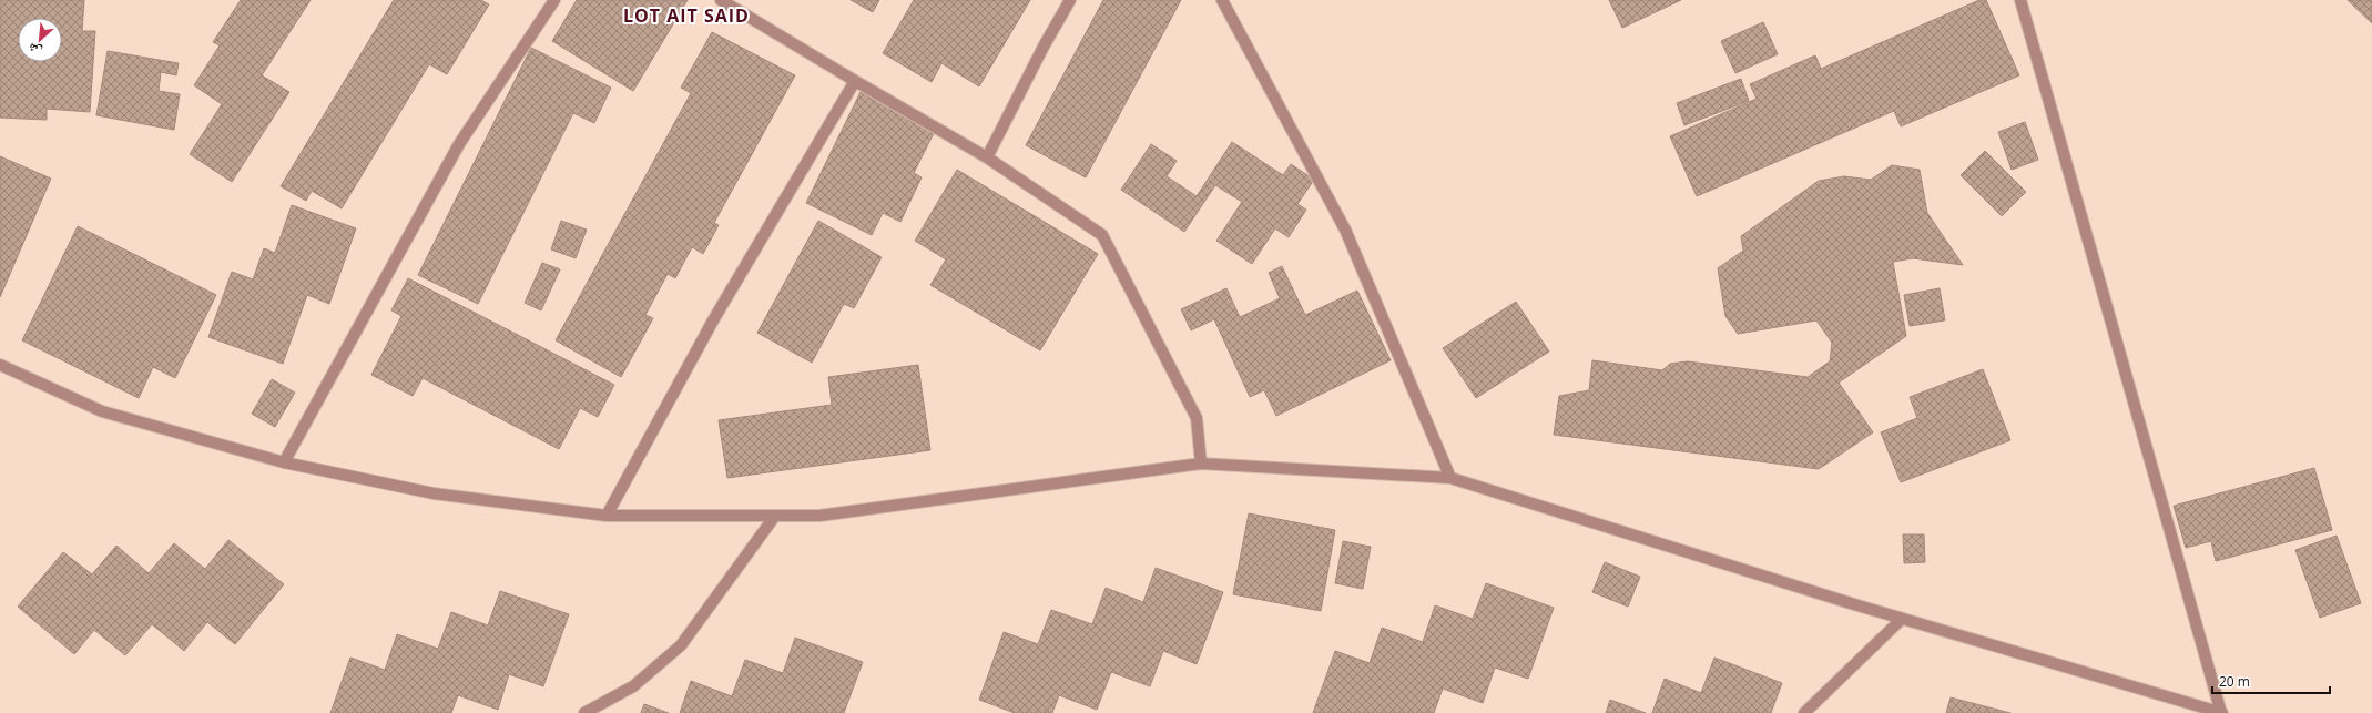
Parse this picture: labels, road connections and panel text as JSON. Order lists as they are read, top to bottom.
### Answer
{
  "districts": ["LOT AIT SAID"],
  "scale_bar": "20 m",
  "north": "bottom left"
}
